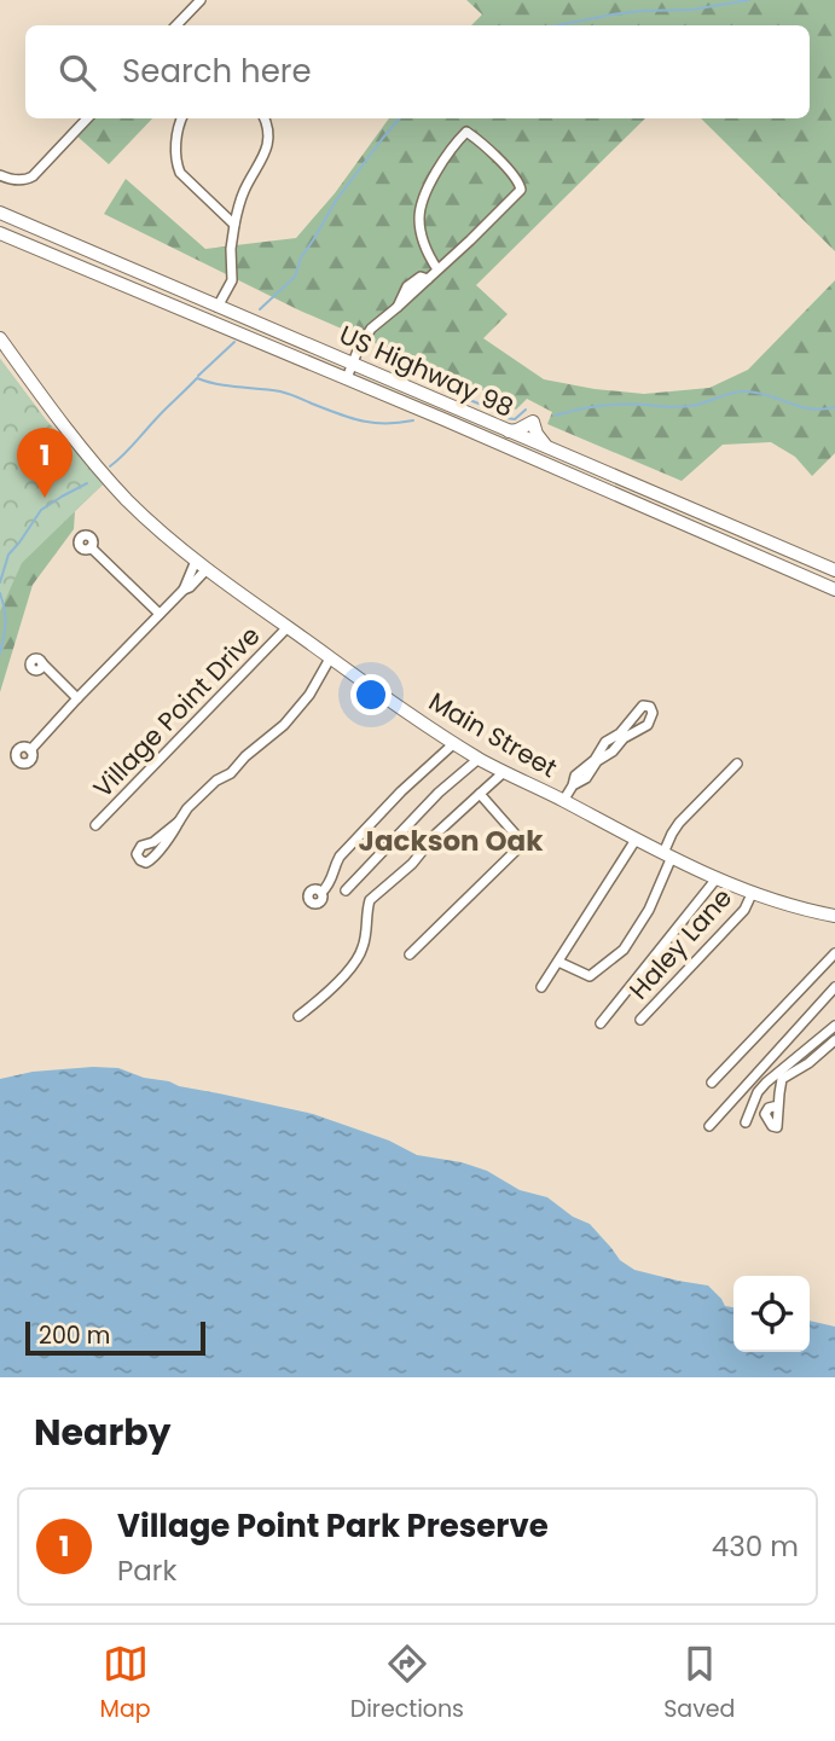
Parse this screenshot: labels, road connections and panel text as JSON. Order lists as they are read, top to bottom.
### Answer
{
  "streets": {
    "main road": ["US Highway 98", "Main Street"],
    "street": ["Village Point Drive", "Haley Lane"]
  },
  "crossings": [
    ["Village Point Drive", "Main Street"],
    ["Main Street", "Haley Lane"]
  ],
  "districts": ["Jackson Oak"],
  "scale_bar": "200 m",
  "page": {
    "search": "Search here",
    "pins": "1",
    "scale": "200 m",
    "heading": "Nearby",
    "list": [
      {
        "mark": "1",
        "name": "Village Point Park Preserve",
        "note": "Park",
        "value": "430 m"
      }
    ],
    "nav": ["Map", "Directions", "Saved"]
  }
}
